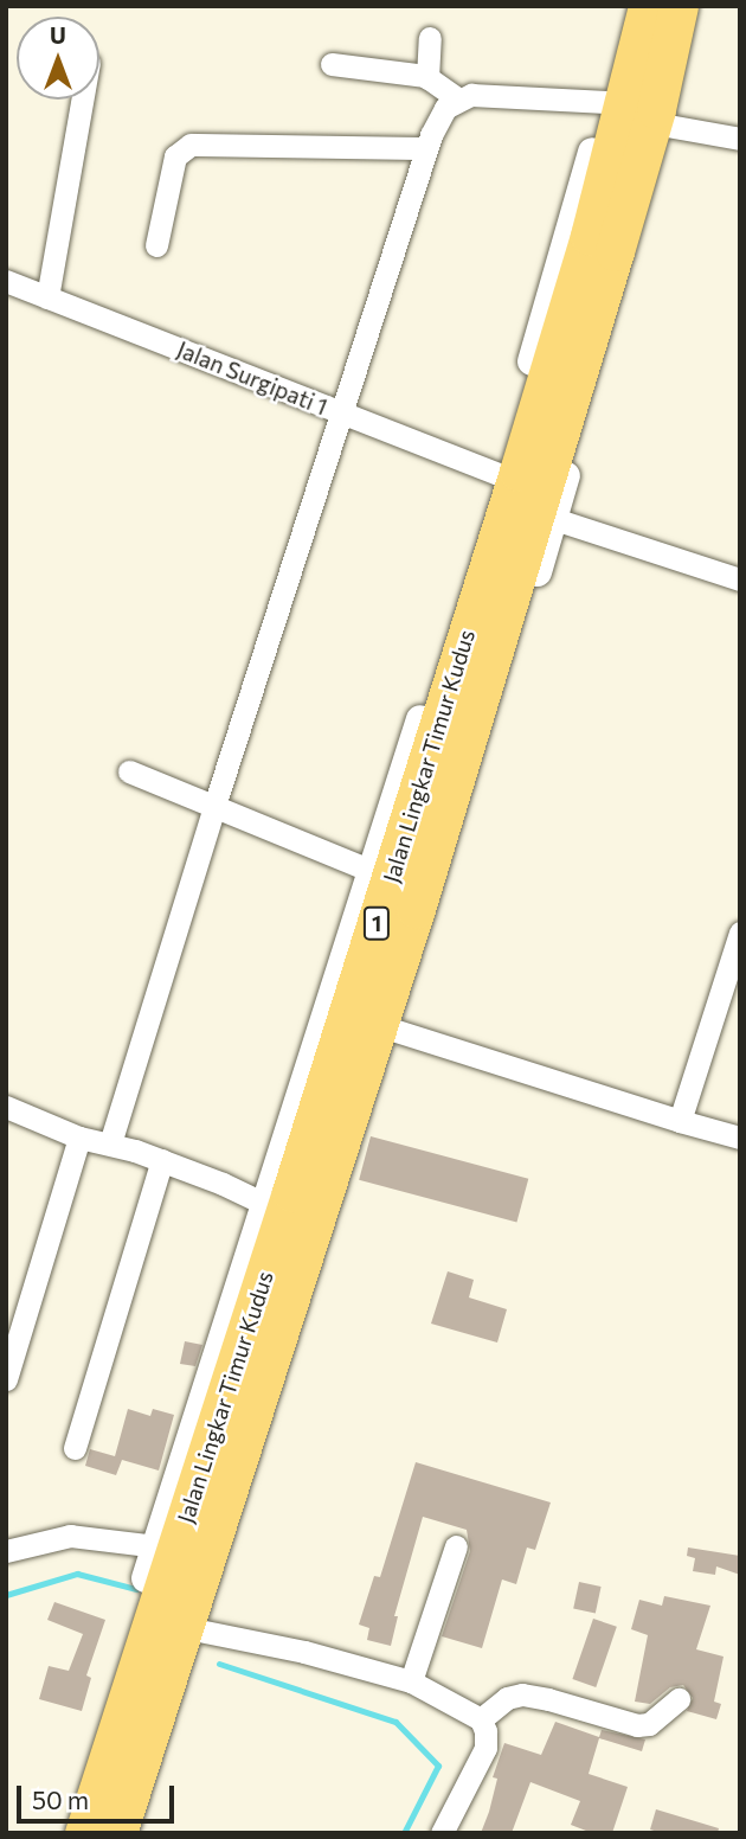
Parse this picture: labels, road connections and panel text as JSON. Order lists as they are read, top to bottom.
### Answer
{
  "streets": {
    "highway": ["Jalan Lingkar Timur Kudus", "1"],
    "street": ["Jalan Surgipati 1"]
  },
  "scale_bar": "50 m",
  "north": "top"
}
